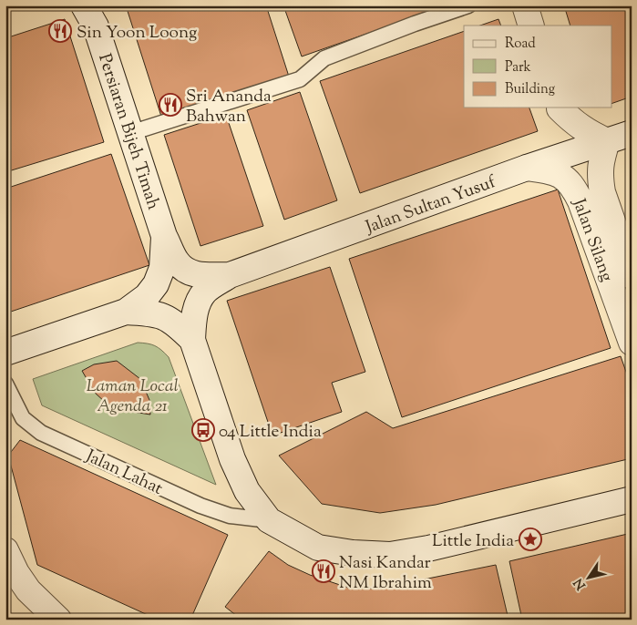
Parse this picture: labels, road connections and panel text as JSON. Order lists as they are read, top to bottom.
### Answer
{
  "streets": {
    "main road": [
      "Persiaran Bijeh Timah",
      "Jalan Sultan Yusuf",
      "Jalan Silang",
      "Jalan Lahat"
    ]
  },
  "crossings": [
    ["Persiaran Bijeh Timah", "Jalan Sultan Yusuf"],
    ["Jalan Sultan Yusuf", "Jalan Silang"],
    ["Jalan Sultan Yusuf", "Jalan Lahat"]
  ],
  "parks": ["Laman Local Agenda 21"],
  "places": {
    "restaurant": ["Sin Yoon Loong", "Sri Ananda Bahwan", "Nasi Kandar NM Ibrahim"],
    "bus stop": ["04 Little India"],
    "place": ["Little India"]
  },
  "legend": ["Road", "Park", "Building"],
  "north": "bottom left"
}
